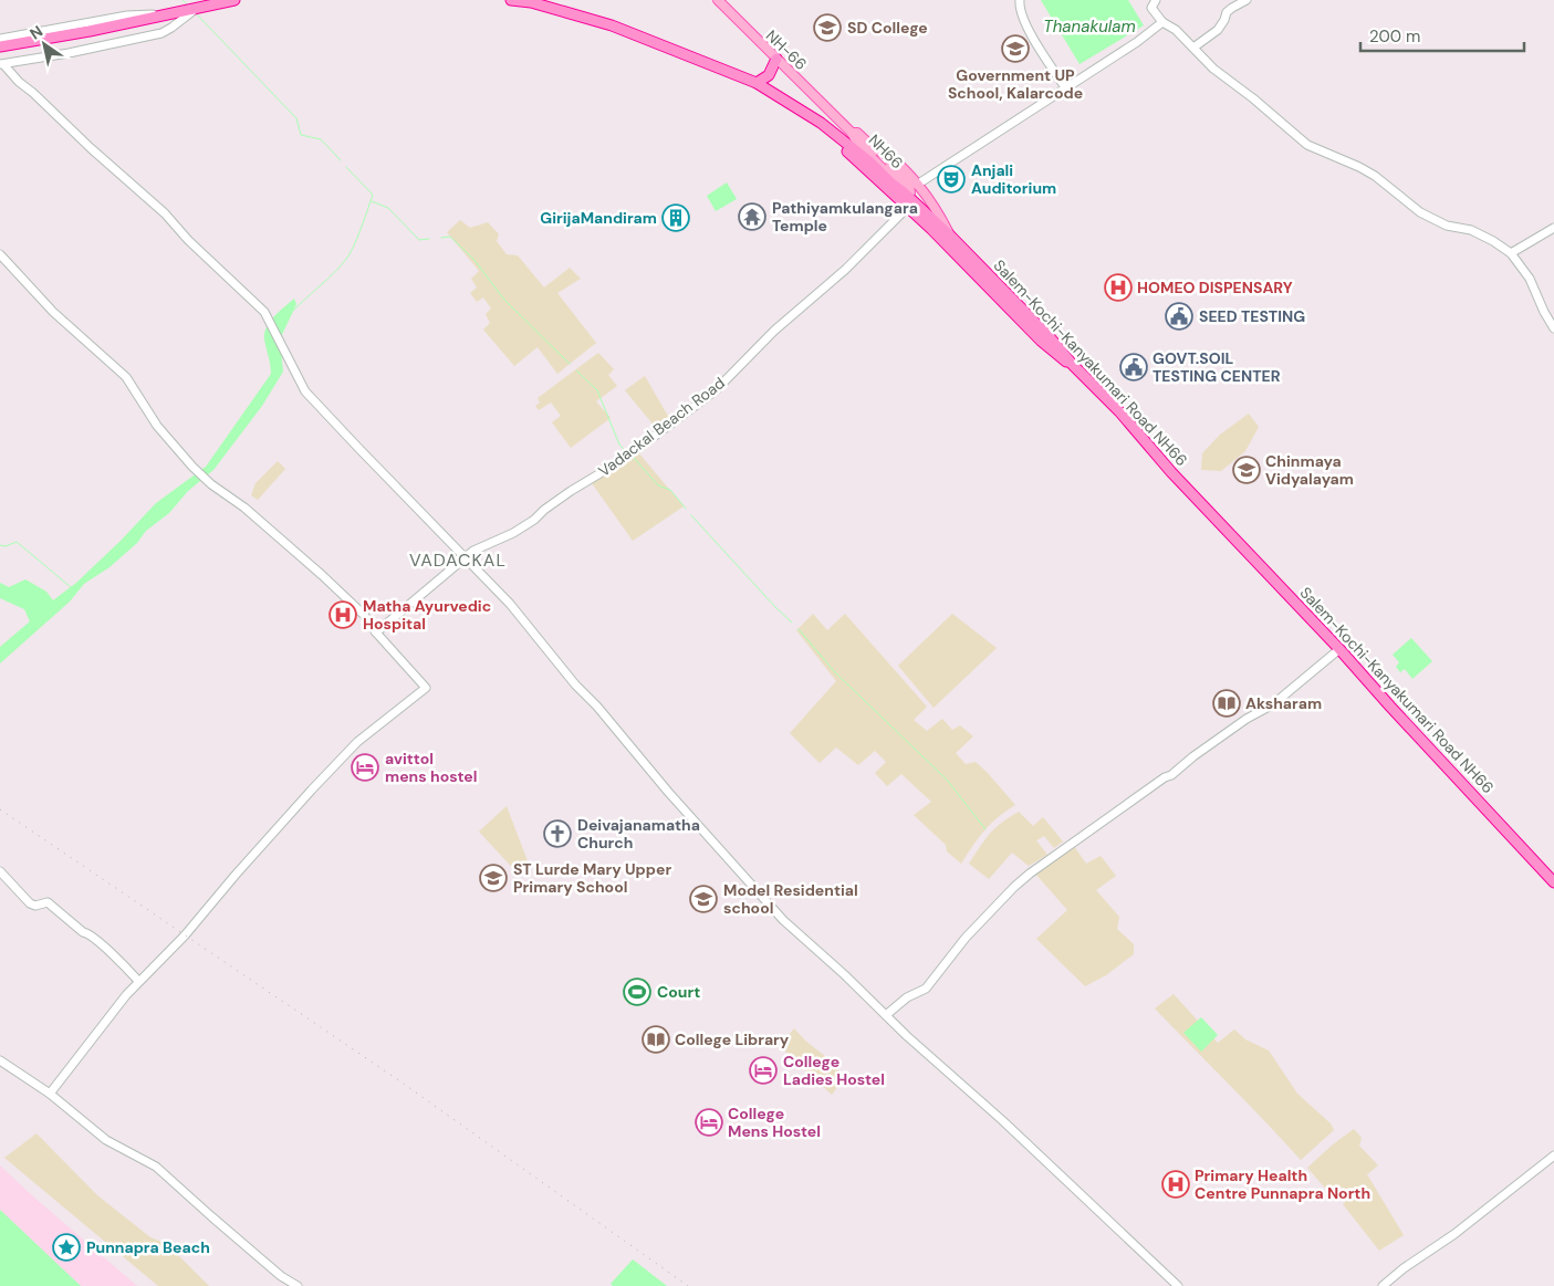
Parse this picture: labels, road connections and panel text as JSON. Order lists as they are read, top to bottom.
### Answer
{
  "streets": {
    "highway": ["NH66", "Salem-Kochi-Kanyakumari Road NH66"],
    "main road": ["NH-66", "Vadackal Beach Road"]
  },
  "crossings": [
    ["NH-66", "NH66"],
    ["NH66", "Salem-Kochi-Kanyakumari Road NH66"],
    ["NH66", "Vadackal Beach Road"],
    ["Salem-Kochi-Kanyakumari Road NH66", "Vadackal Beach Road"]
  ],
  "districts": ["VADACKAL"],
  "water": ["Thanakulam"],
  "places": {
    "school or university": [
      "SD College",
      "Government UP School, Kalarcode",
      "Chinmaya Vidyalayam",
      "ST Lurde Mary Upper Primary School",
      "Model Residential school"
    ],
    "theatre": ["Anjali Auditorium"],
    "temple": ["Pathiyamkulangara Temple"],
    "building": ["GirijaMandiram"],
    "hospital": ["HOMEO DISPENSARY", "Matha Ayurvedic Hospital", "Primary Health Centre Punnapra North"],
    "public building": ["SEED TESTING", "GOVT.SOIL TESTING CENTER"],
    "library": ["Aksharam", "College Library"],
    "hotel": ["avittol mens hostel", "College Ladies Hostel", "College Mens Hostel"],
    "church": ["Deivajanamatha Church"],
    "sports": ["Court"],
    "place": ["Punnapra Beach"]
  },
  "scale_bar": "200 m",
  "north": "top left"
}
